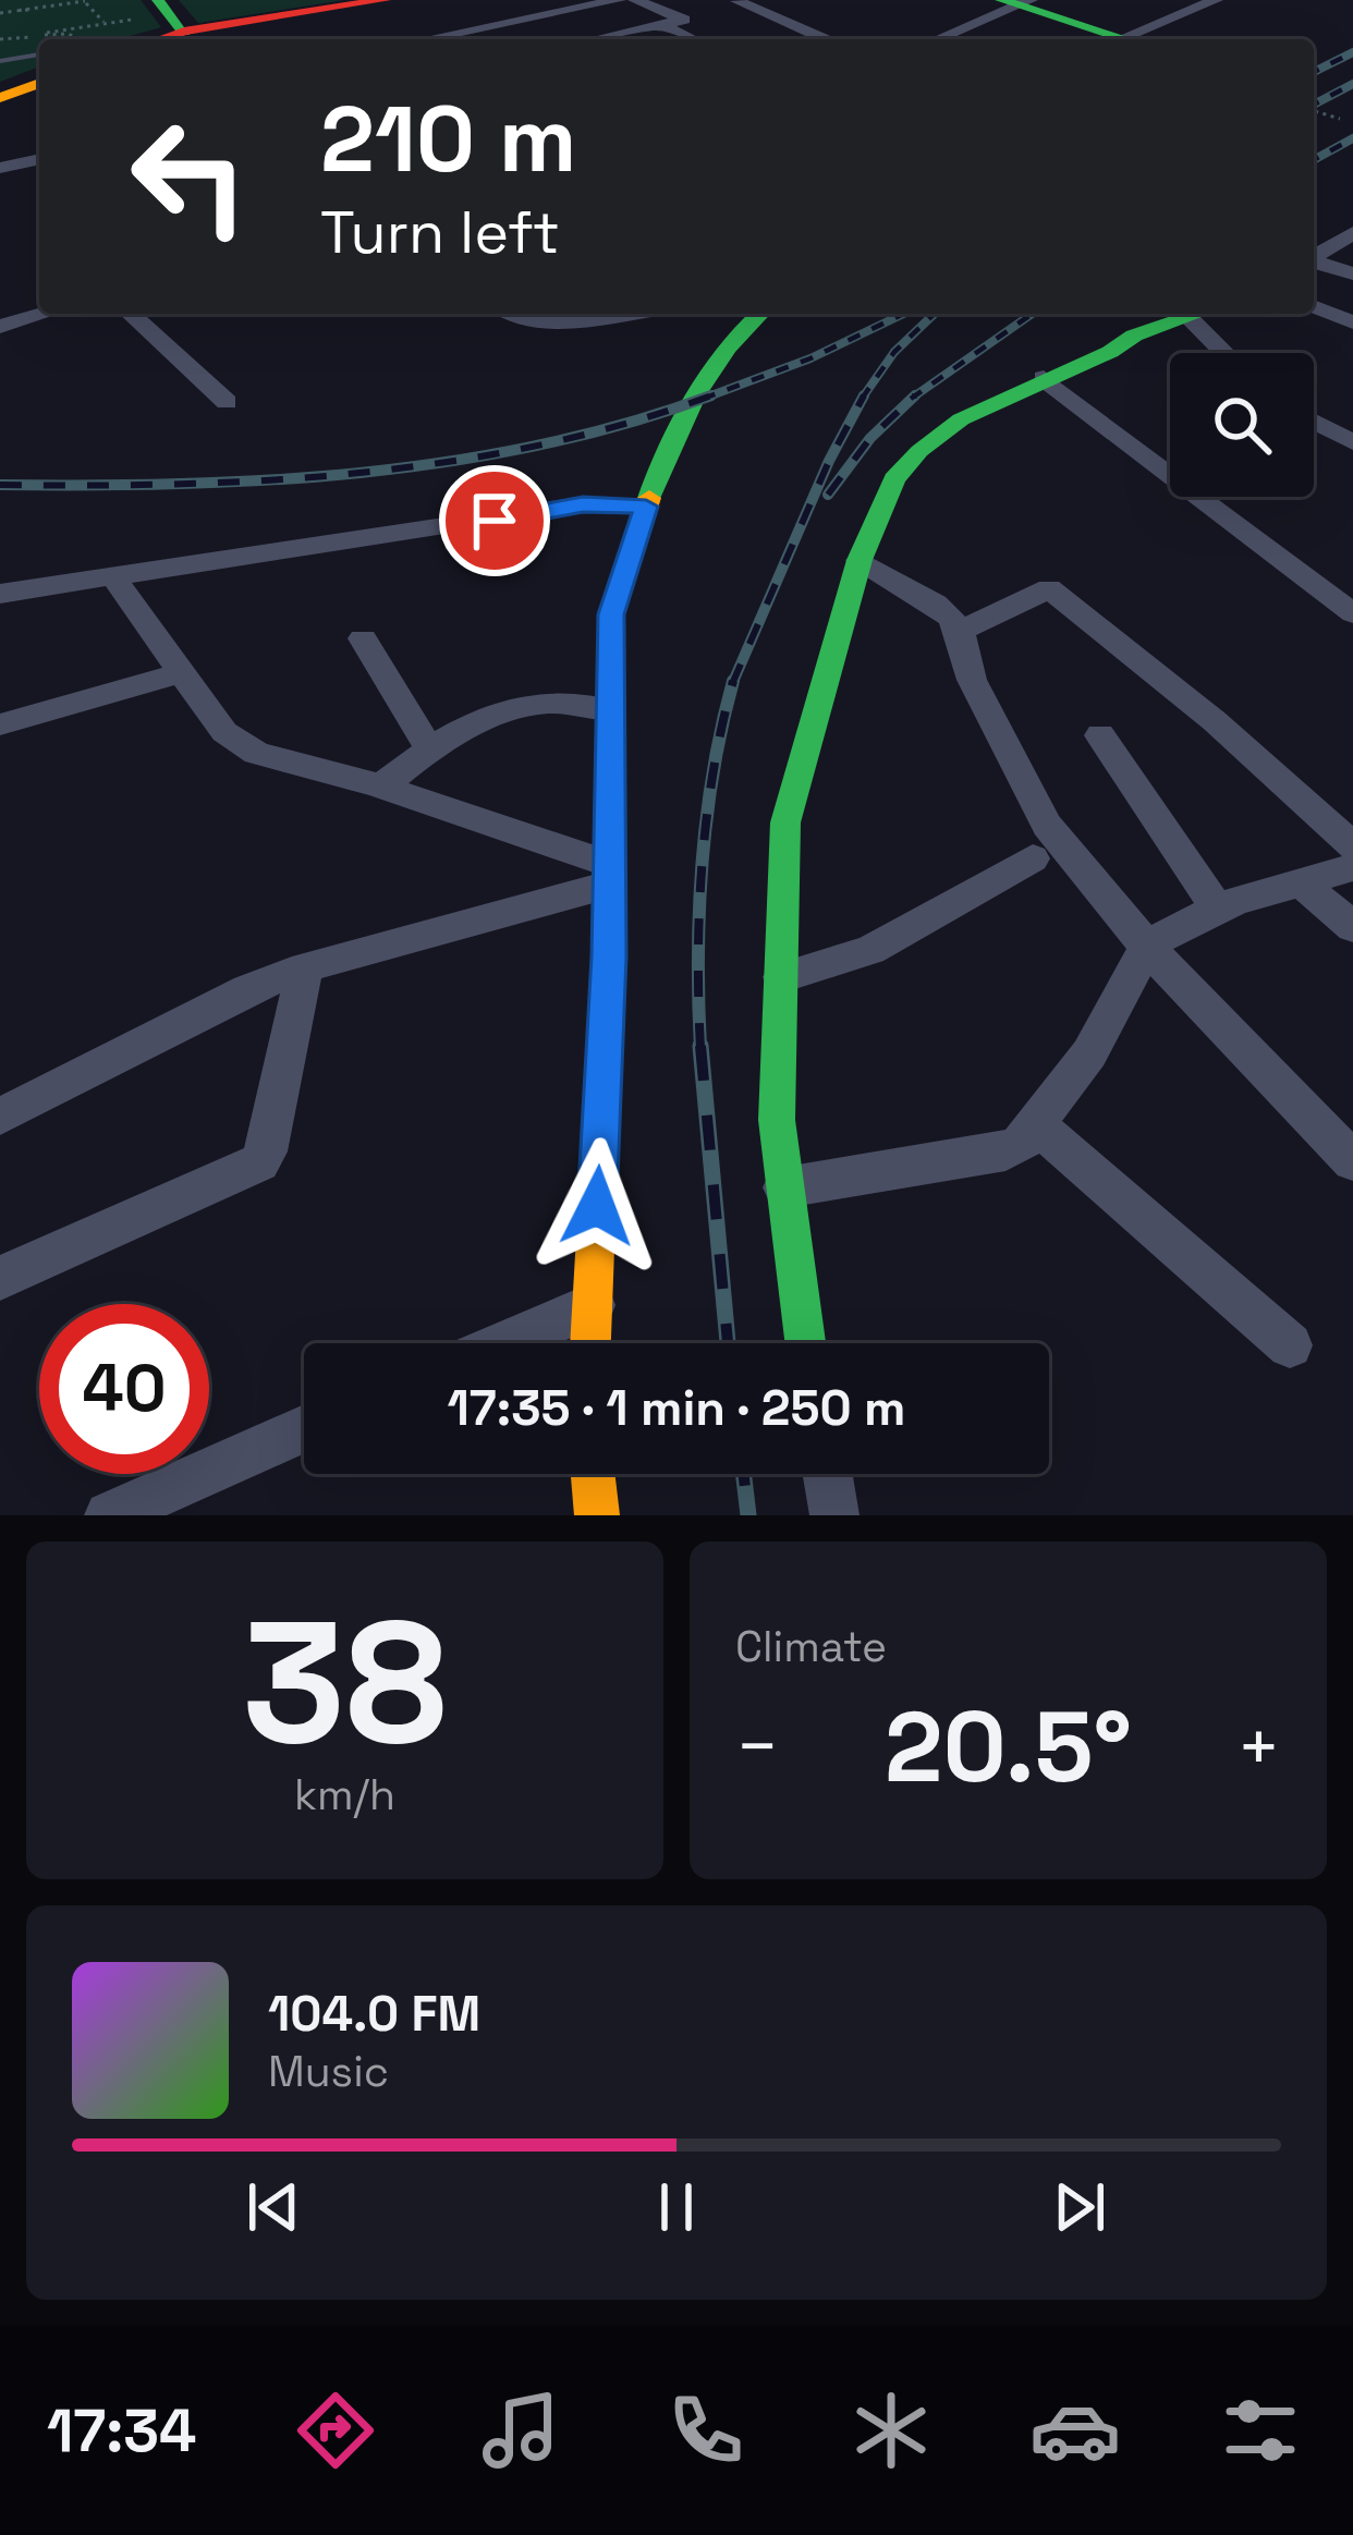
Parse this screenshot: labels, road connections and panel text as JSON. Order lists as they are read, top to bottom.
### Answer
{
  "page": {
    "turn": ["210 m", "Turn left"],
    "limit": "40",
    "trip": "17:35 · 1 min · 250 m",
    "tile": [
      ["38", "km/h"],
      "Climate"
    ],
    "heat": ["−", "20.5°", "+"],
    "song": ["104.0 FM", "Music"],
    "tabs": "17:34"
  }
}
